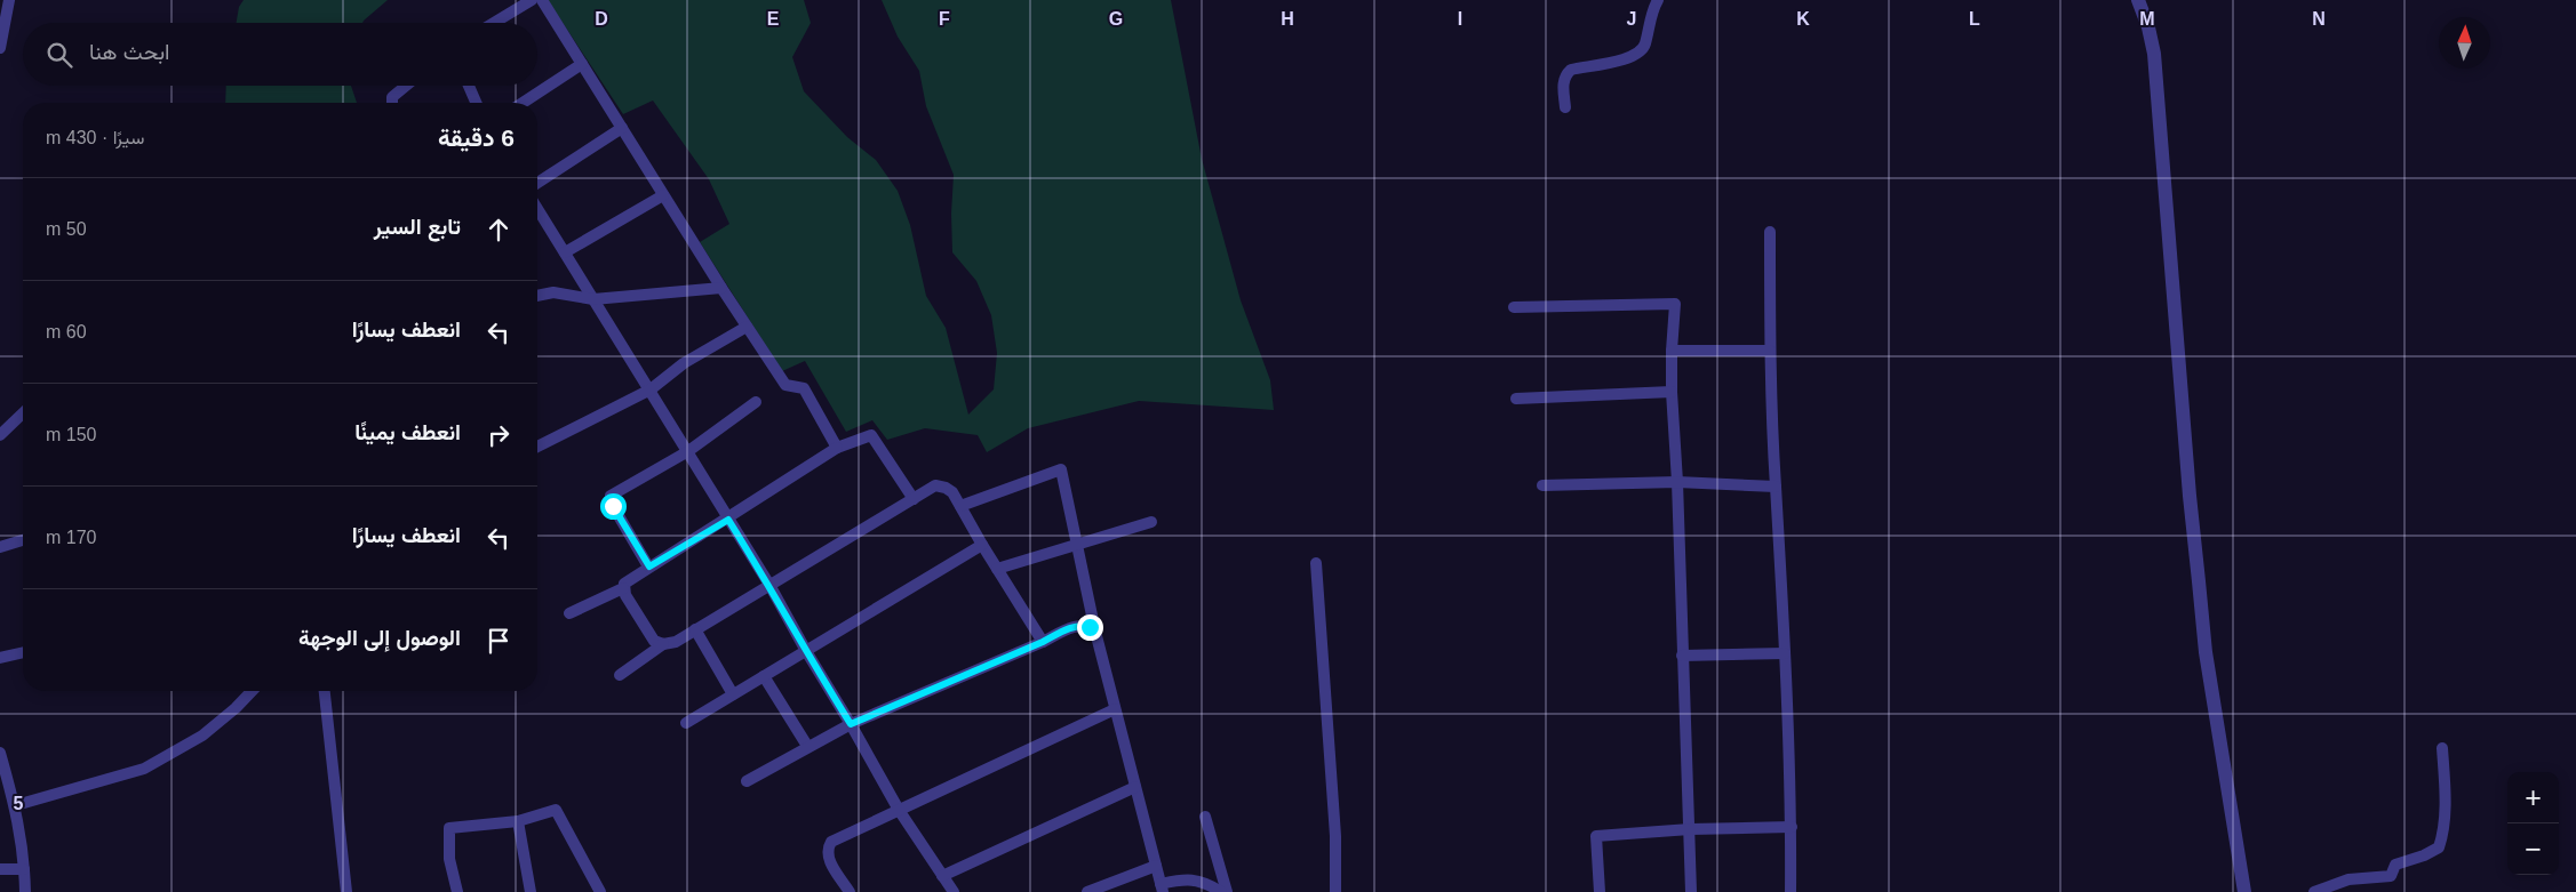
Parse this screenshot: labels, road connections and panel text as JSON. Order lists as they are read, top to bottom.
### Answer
{
  "north": "top",
  "page": {
    "search": "ابحث هنا",
    "heading": ["6 دقيقة", "سيرًا · 430 m"],
    "list": [
      ["تابع السير", "50 m"],
      ["انعطف يسارًا", "60 m"],
      ["انعطف يمينًا", "150 m"],
      ["انعطف يسارًا", "170 m"],
      "الوصول إلى الوجهة"
    ],
    "map_buttons": ["+", "−"]
  },
  "grid": {
    "columns": [
      "D",
      "E",
      "F",
      "G",
      "H",
      "I",
      "J",
      "K",
      "L",
      "M",
      "N"
    ],
    "rows": ["5"]
  }
}
